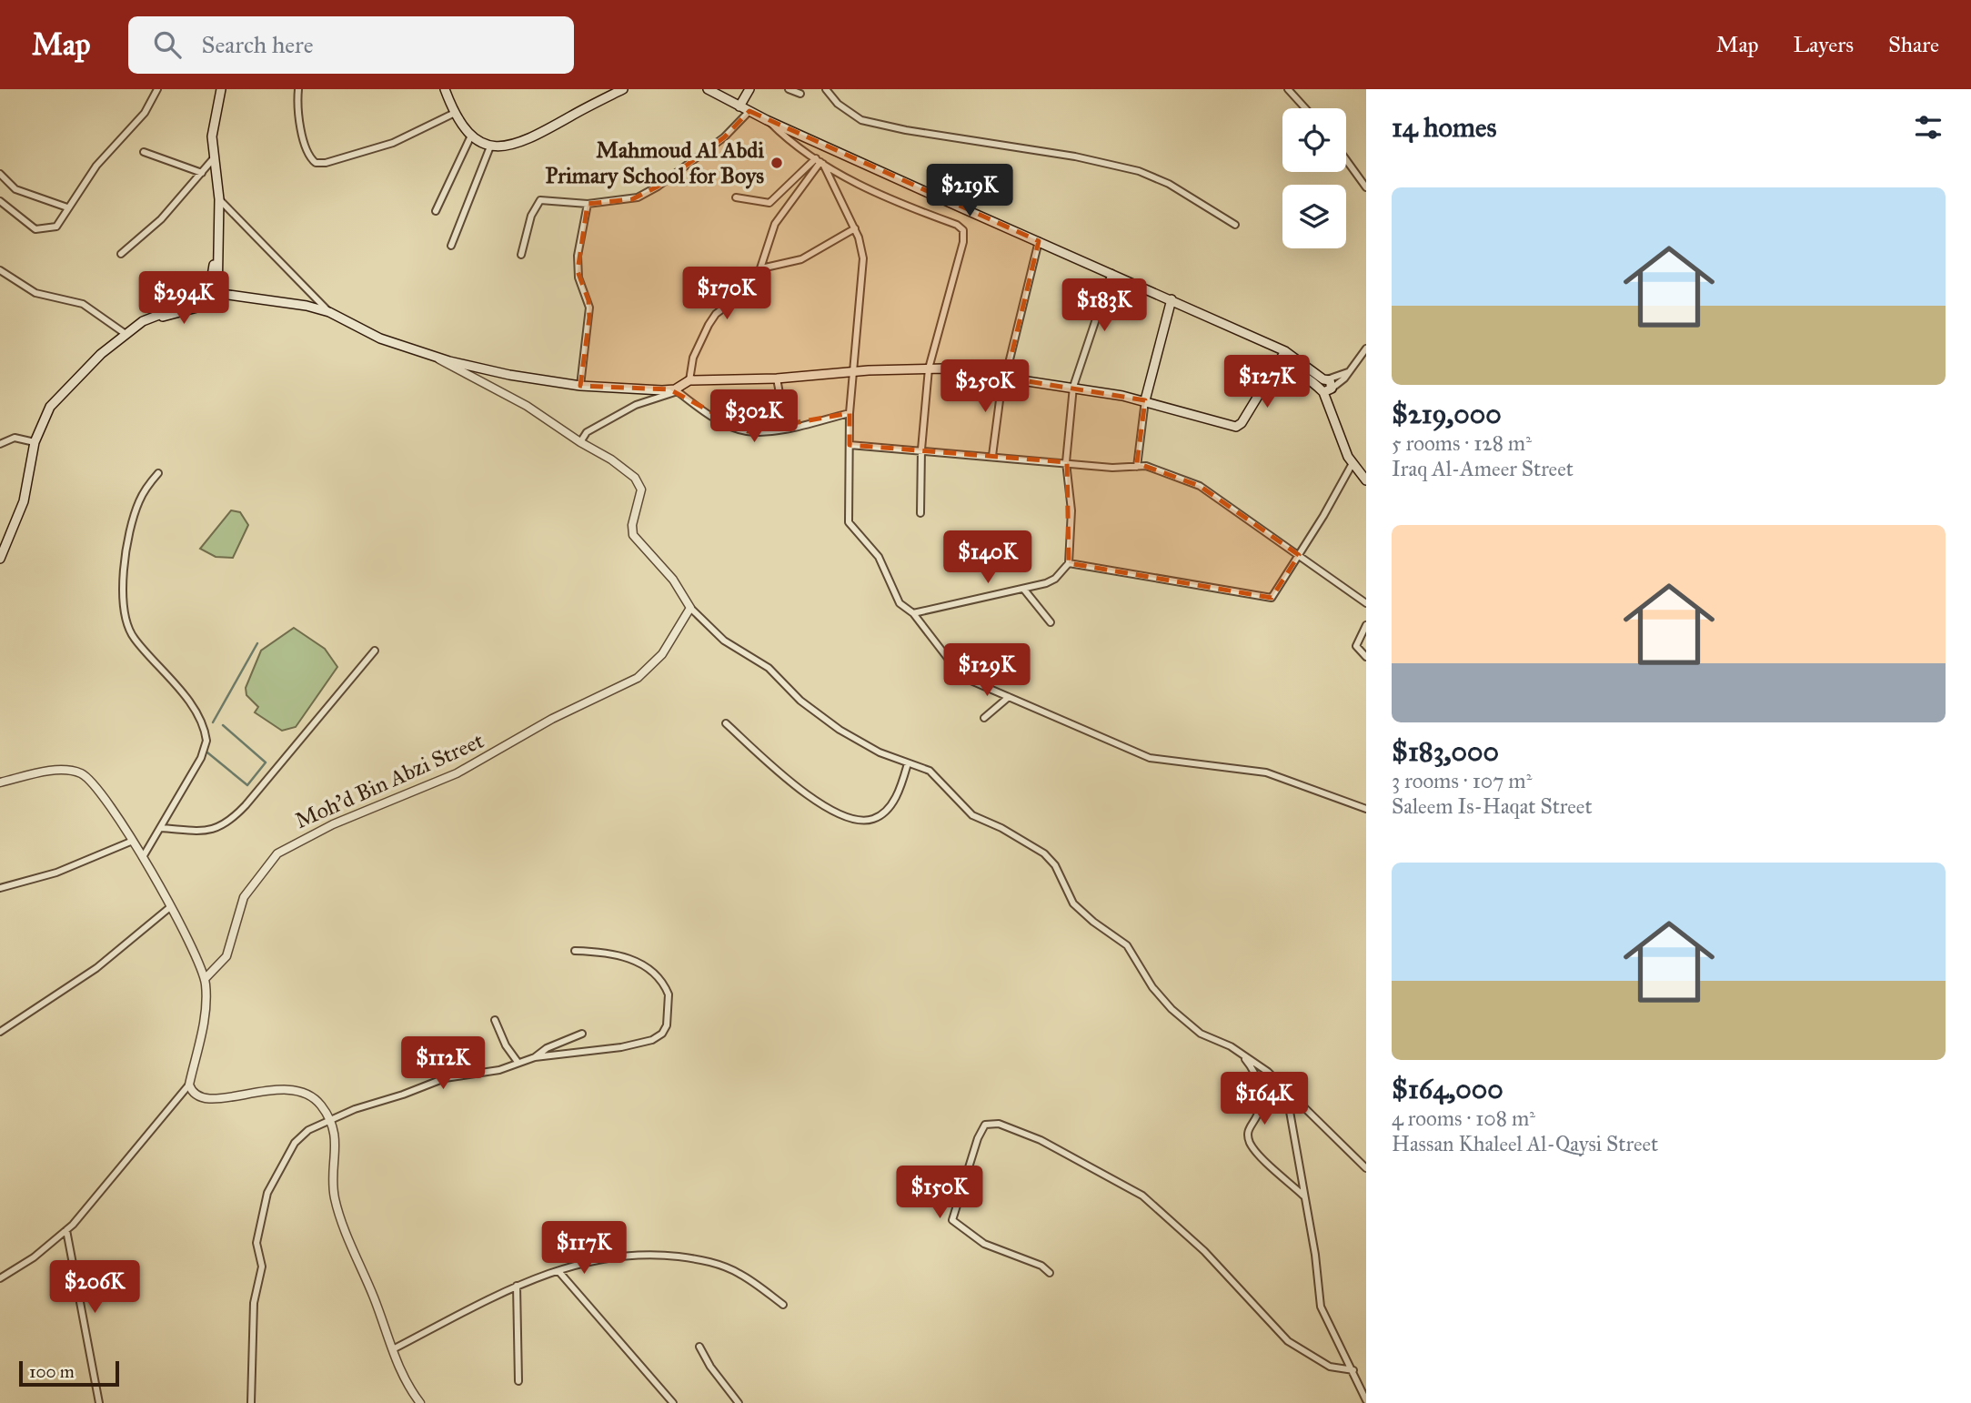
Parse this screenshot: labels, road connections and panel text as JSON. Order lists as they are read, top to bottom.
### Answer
{
  "streets": {
    "street": ["Moh’d Bin Abzi Street"]
  },
  "places": ["Mahmoud Al Abdi Primary School for Boys"],
  "scale_bar": "100 m",
  "page": {
    "header": "Map",
    "search": "Search here",
    "nav": ["Map", "Layers", "Share"],
    "heading": "14 homes",
    "price": [
      "$219K",
      "$170K",
      "$294K",
      "$183K",
      "$127K",
      "$250K",
      "$302K",
      "$140K",
      "$129K",
      "$112K",
      "$164K",
      "$150K",
      "$117K",
      "$206K"
    ],
    "list": [
      {
        "name": "$219,000",
        "note": "5 rooms · 128 m² · Iraq Al-Ameer Street"
      },
      {
        "name": "$183,000",
        "note": "3 rooms · 107 m² · Saleem Is-Haqat Street"
      },
      {
        "name": "$164,000",
        "note": "4 rooms · 108 m² · Hassan Khaleel Al-Qaysi Street"
      }
    ],
    "scale": "100 m"
  }
}
